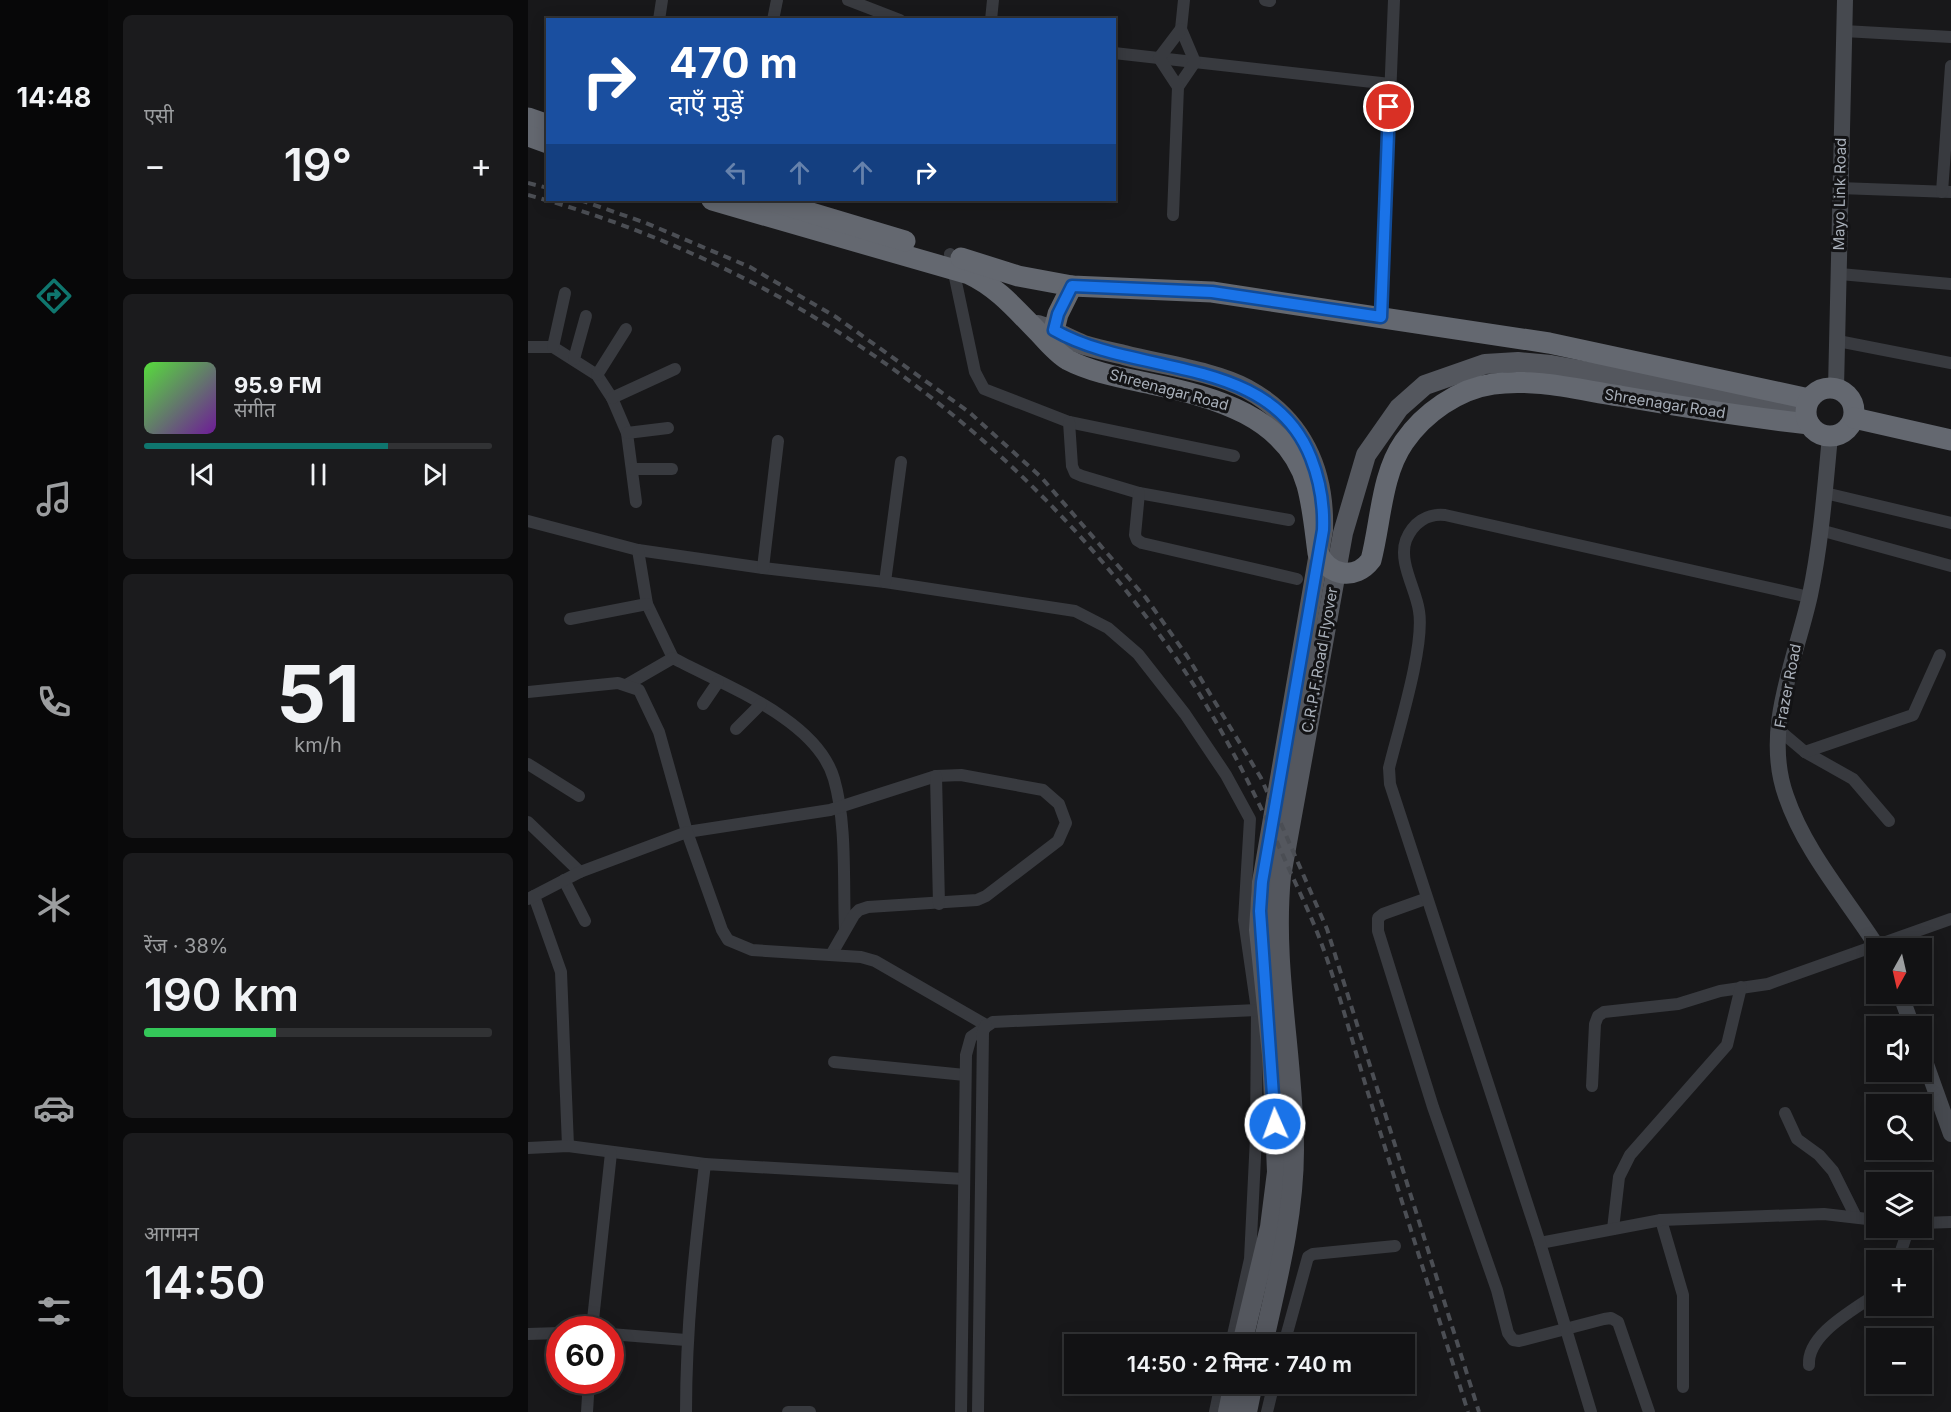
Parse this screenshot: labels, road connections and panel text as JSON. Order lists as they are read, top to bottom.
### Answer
{
  "streets": {
    "highway": ["Shreenagar Road"],
    "main road": ["C.R.P.F.Road Flyover"],
    "street": ["Mayo Link Road", "Frazer Road"]
  },
  "crossings": [
    ["Mayo Link Road", "Shreenagar Road"],
    ["Mayo Link Road", "C.R.P.F.Road Flyover"],
    ["Mayo Link Road", "Frazer Road"],
    ["Shreenagar Road", "C.R.P.F.Road Flyover"],
    ["Shreenagar Road", "Frazer Road"],
    ["C.R.P.F.Road Flyover", "Frazer Road"]
  ],
  "north": "bottom",
  "page": {
    "tabs": "14:48",
    "tile": [
      "एसी",
      ["51", "km/h"],
      ["रेंज · 38%", "190 km"],
      ["आगमन", "14:50"]
    ],
    "turn": ["470 m", "दाएँ मुड़ें"],
    "heat": ["−", "19°", "+"],
    "song": ["95.9 FM", "संगीत"],
    "map_buttons": ["+", "−"],
    "limit": "60",
    "trip": "14:50 · 2 मिनट · 740 m"
  }
}
